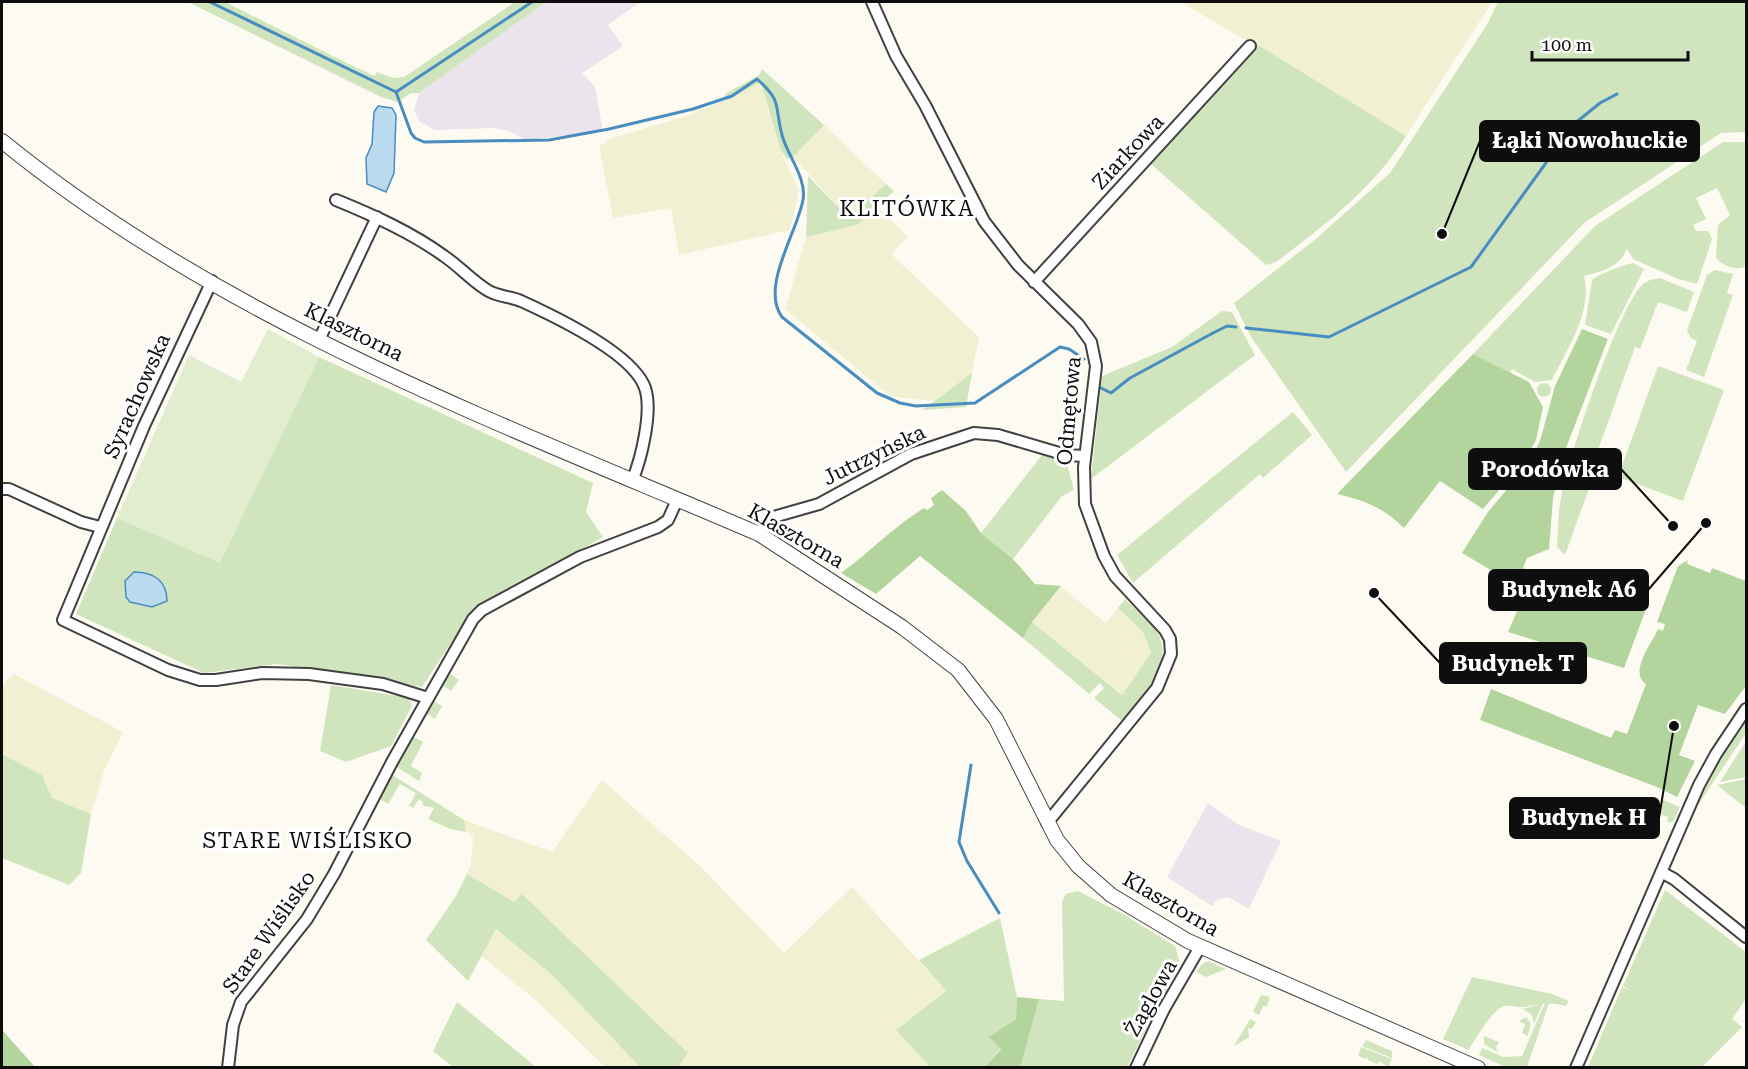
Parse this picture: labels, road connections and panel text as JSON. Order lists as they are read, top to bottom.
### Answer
{
  "streets": {
    "street": [
      "Ziarkowa",
      "Klasztorna",
      "Syrachowska",
      "Odmętowa",
      "Jutrzyńska",
      "Stare Wiślisko",
      "Żaglowa"
    ]
  },
  "crossings": [
    ["Ziarkowa", "Odmętowa"],
    ["Klasztorna", "Syrachowska"],
    ["Klasztorna", "Odmętowa"],
    ["Klasztorna", "Jutrzyńska"],
    ["Klasztorna", "Stare Wiślisko"],
    ["Klasztorna", "Żaglowa"],
    ["Syrachowska", "Stare Wiślisko"],
    ["Odmętowa", "Jutrzyńska"]
  ],
  "districts": ["KLITÓWKA", "STARE WIŚLISKO"],
  "places": [
    "Łąki Nowohuckie",
    "Budynek A6",
    "Porodówka",
    "Budynek T",
    "Budynek H"
  ],
  "scale_bar": "100 m"
}
